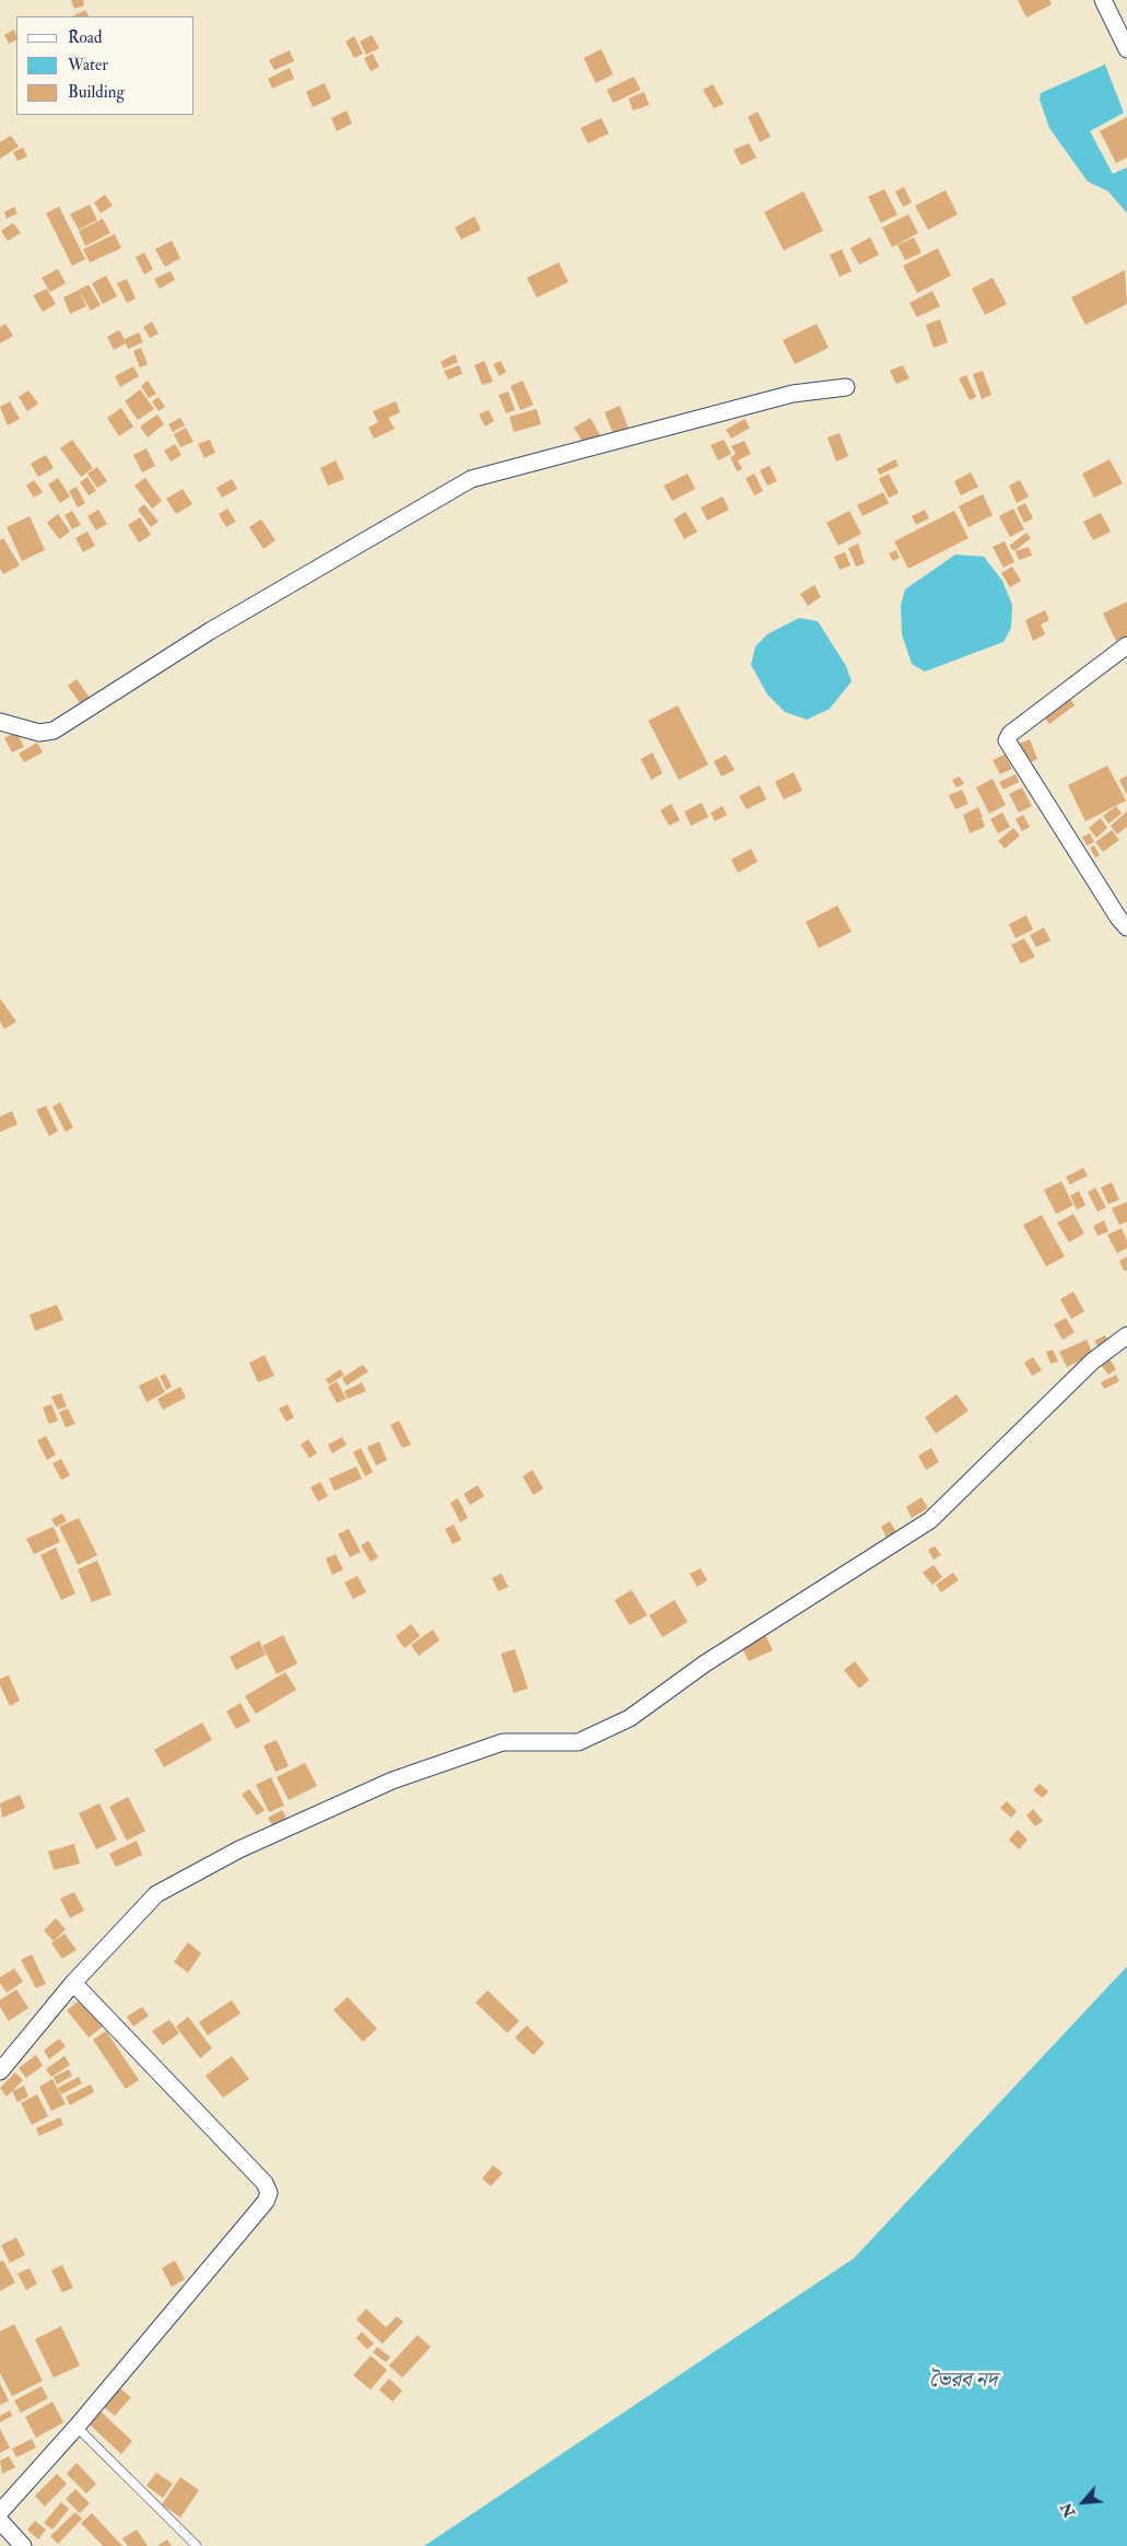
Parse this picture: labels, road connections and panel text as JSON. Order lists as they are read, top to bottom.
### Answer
{
  "water": ["ভৈরব নদ"],
  "legend": ["Road", "Water", "Building"],
  "north": "bottom left"
}
